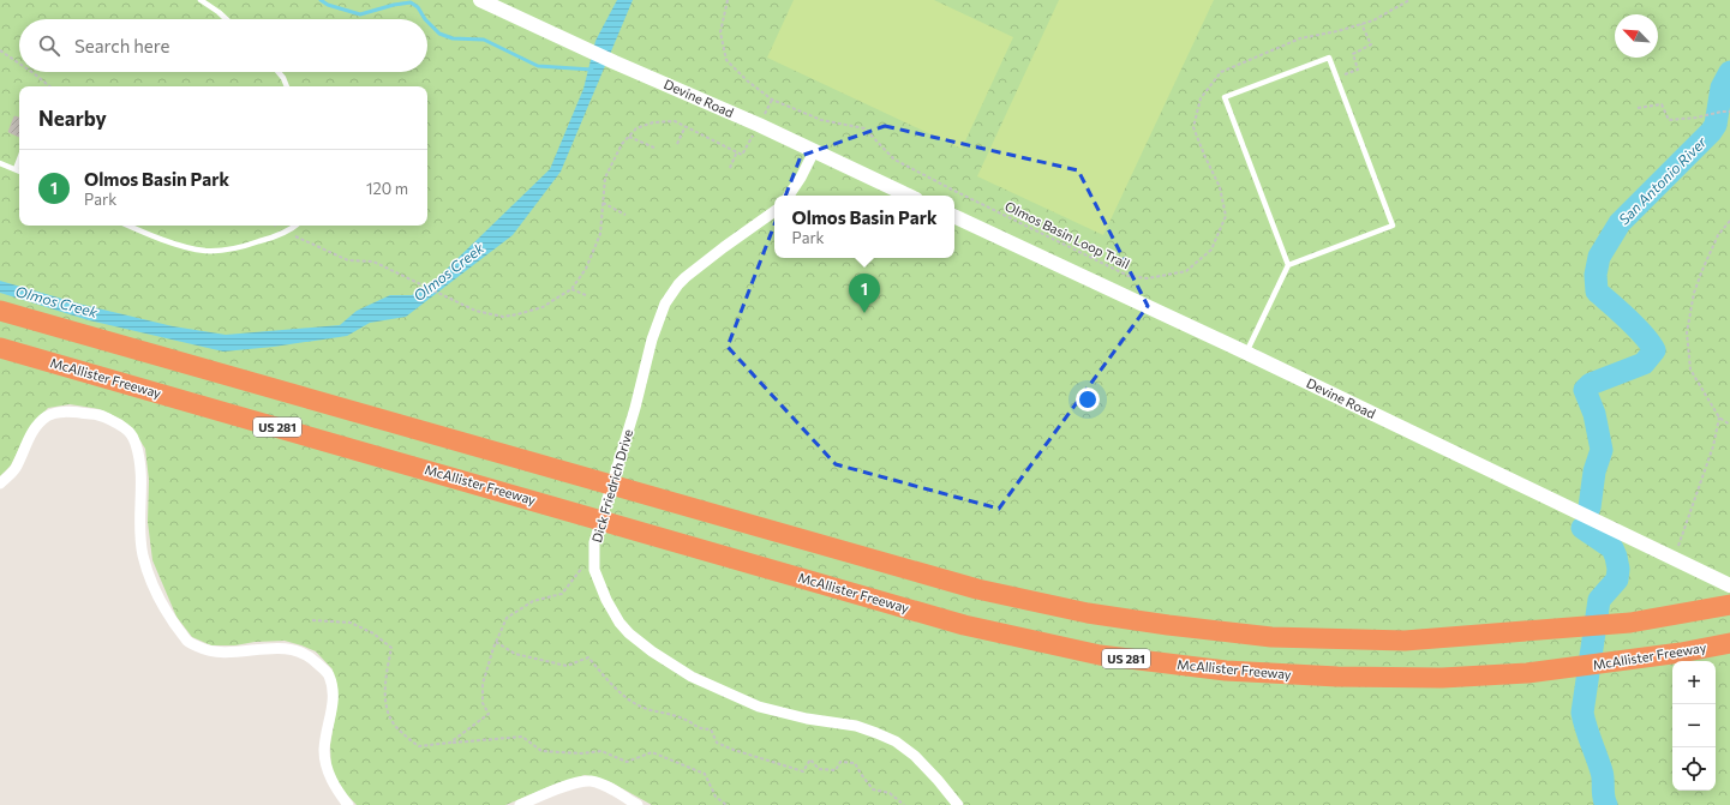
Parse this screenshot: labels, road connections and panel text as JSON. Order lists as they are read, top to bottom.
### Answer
{
  "streets": {
    "highway": ["McAllister Freeway", "US 281"],
    "street": ["Devine Road", "Dick Friedrich Drive"],
    "path": ["Olmos Basin Loop Trail"]
  },
  "water": ["San Antonio River", "Olmos Creek"],
  "north": "top left",
  "page": {
    "search": "Search here",
    "heading": "Nearby",
    "list": [
      {
        "mark": "1",
        "name": "Olmos Basin Park",
        "note": "Park",
        "value": "120 m"
      }
    ],
    "popup": ["Olmos Basin Park", "Park"],
    "pins": "1",
    "map_buttons": ["+", "−"]
  }
}
